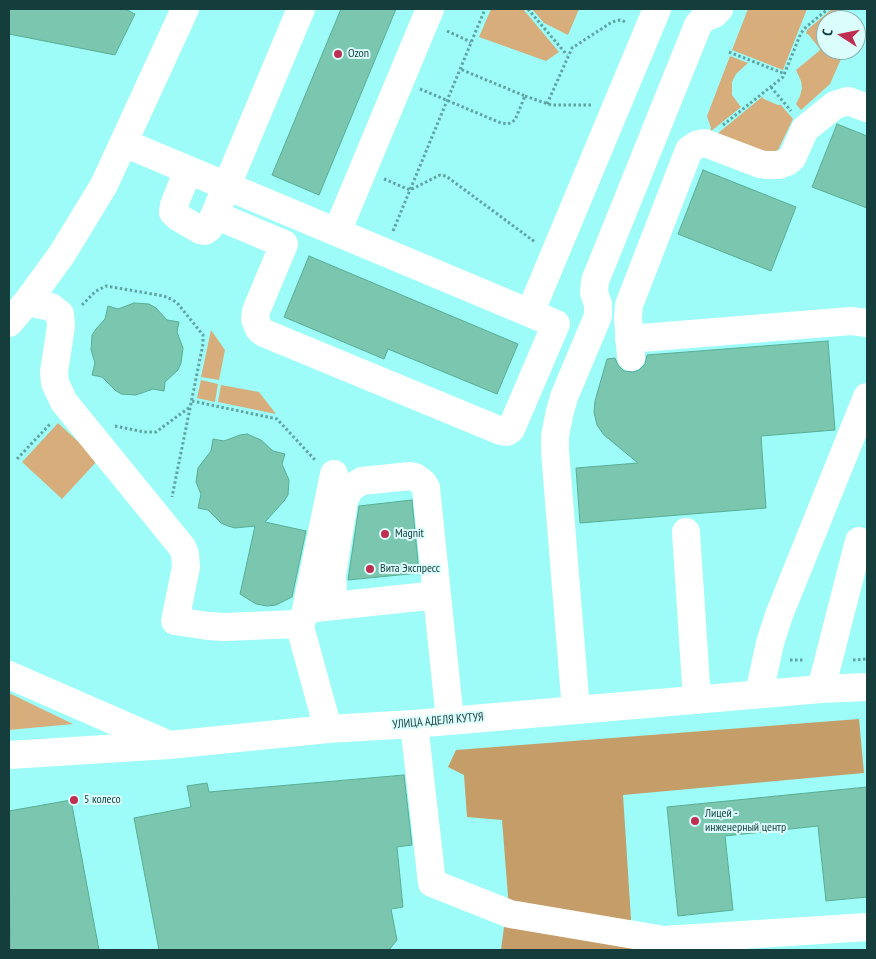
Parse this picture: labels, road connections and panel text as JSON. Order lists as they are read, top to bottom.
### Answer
{
  "streets": {
    "street": ["УЛИЦА АДЕЛЯ КУТУЯ"]
  },
  "places": [
    "Ozon",
    "Magnit",
    "Вита Экспресс",
    "5 колесо",
    "Лицей - инженерный центр"
  ],
  "north": "left"
}
